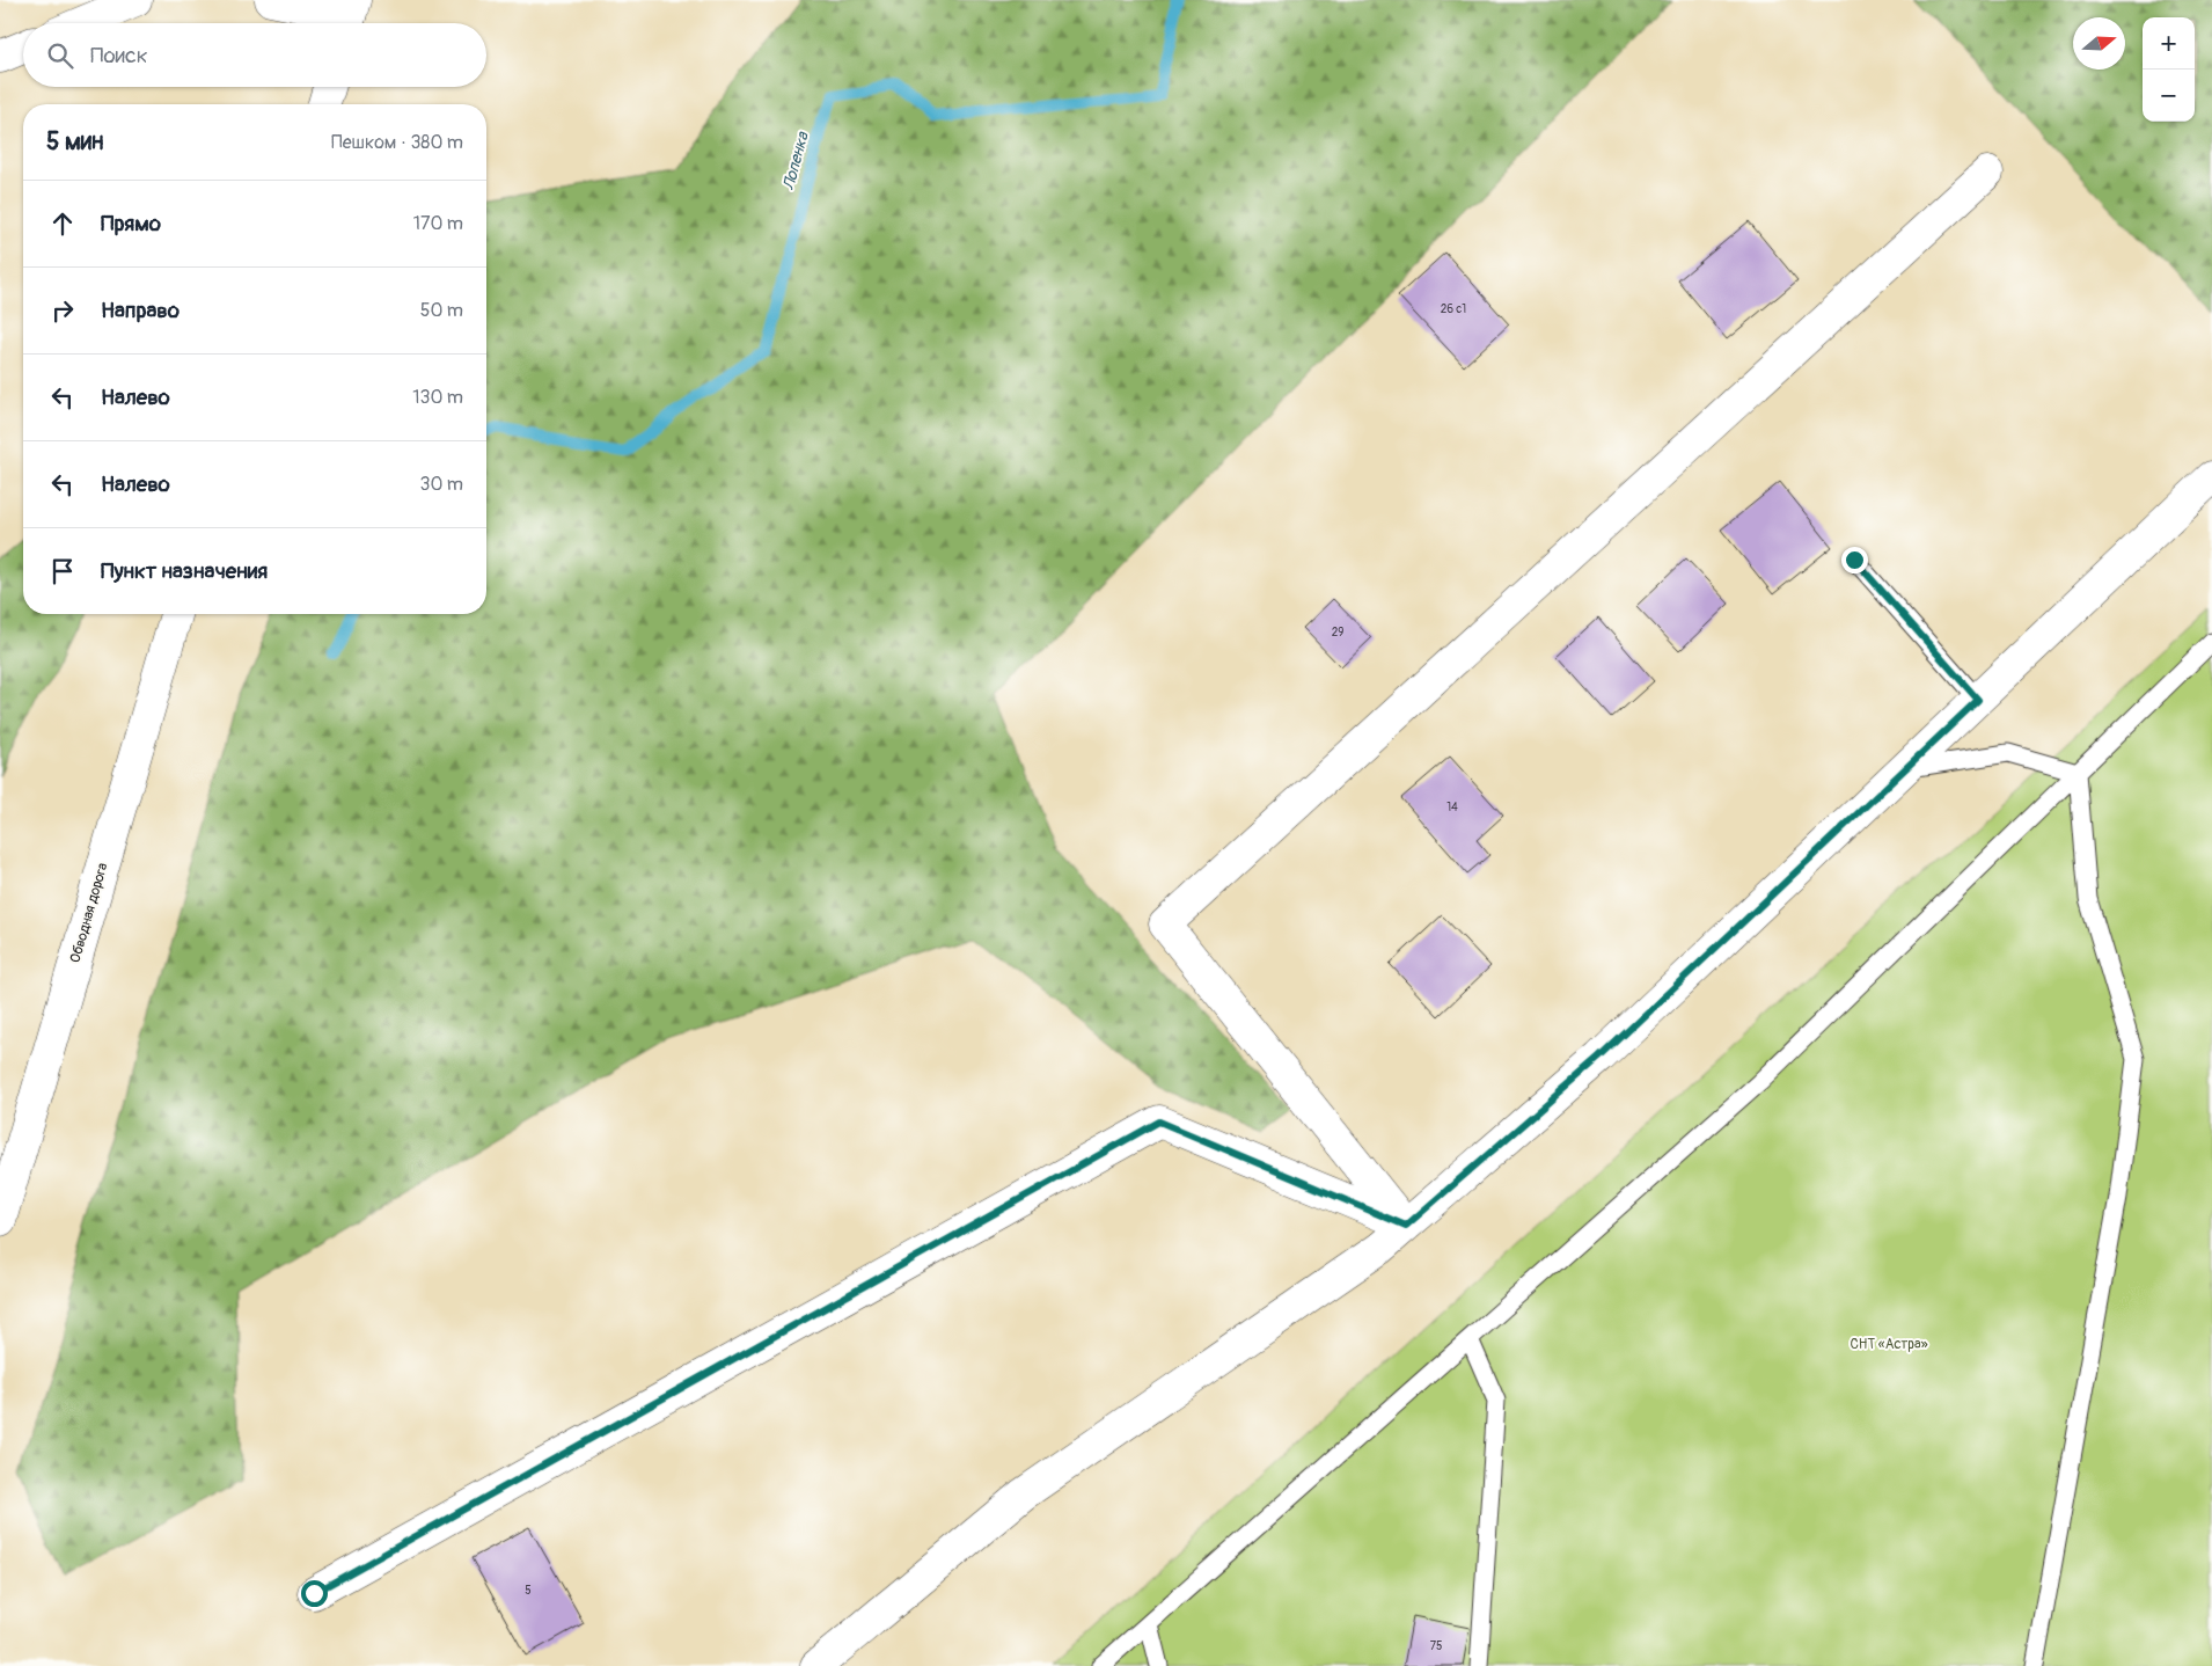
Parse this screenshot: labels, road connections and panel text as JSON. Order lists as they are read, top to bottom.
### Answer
{
  "streets": {
    "street": ["Обводная дорога"]
  },
  "water": ["Лопенка"],
  "parks": ["СНТ «Астра»"],
  "house_numbers": [
    "26 с1",
    "29",
    "14",
    "5",
    "75"
  ],
  "north": "right",
  "page": {
    "map_buttons": ["+", "−"],
    "search": "Поиск",
    "heading": ["5 мин", "Пешком · 380 m"],
    "list": [
      ["Прямо", "170 m"],
      ["Направо", "50 m"],
      ["Налево", "130 m"],
      ["Налево", "30 m"],
      "Пункт назначения"
    ]
  }
}
